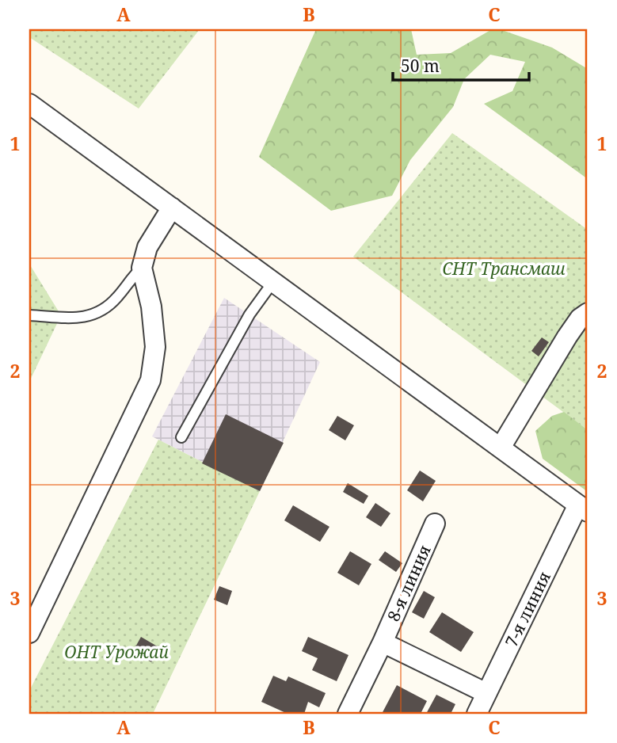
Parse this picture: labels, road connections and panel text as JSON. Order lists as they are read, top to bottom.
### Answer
{
  "streets": {
    "street": ["8-я линия", "7-я линия"]
  },
  "crossings": [
    ["8-я линия", "7-я линия"]
  ],
  "parks": ["СНТ Трансмаш", "ОНТ Урожай"],
  "scale_bar": "50 m",
  "grid": {
    "columns": ["A", "B", "C"],
    "rows": ["1", "2", "3"]
  }
}
